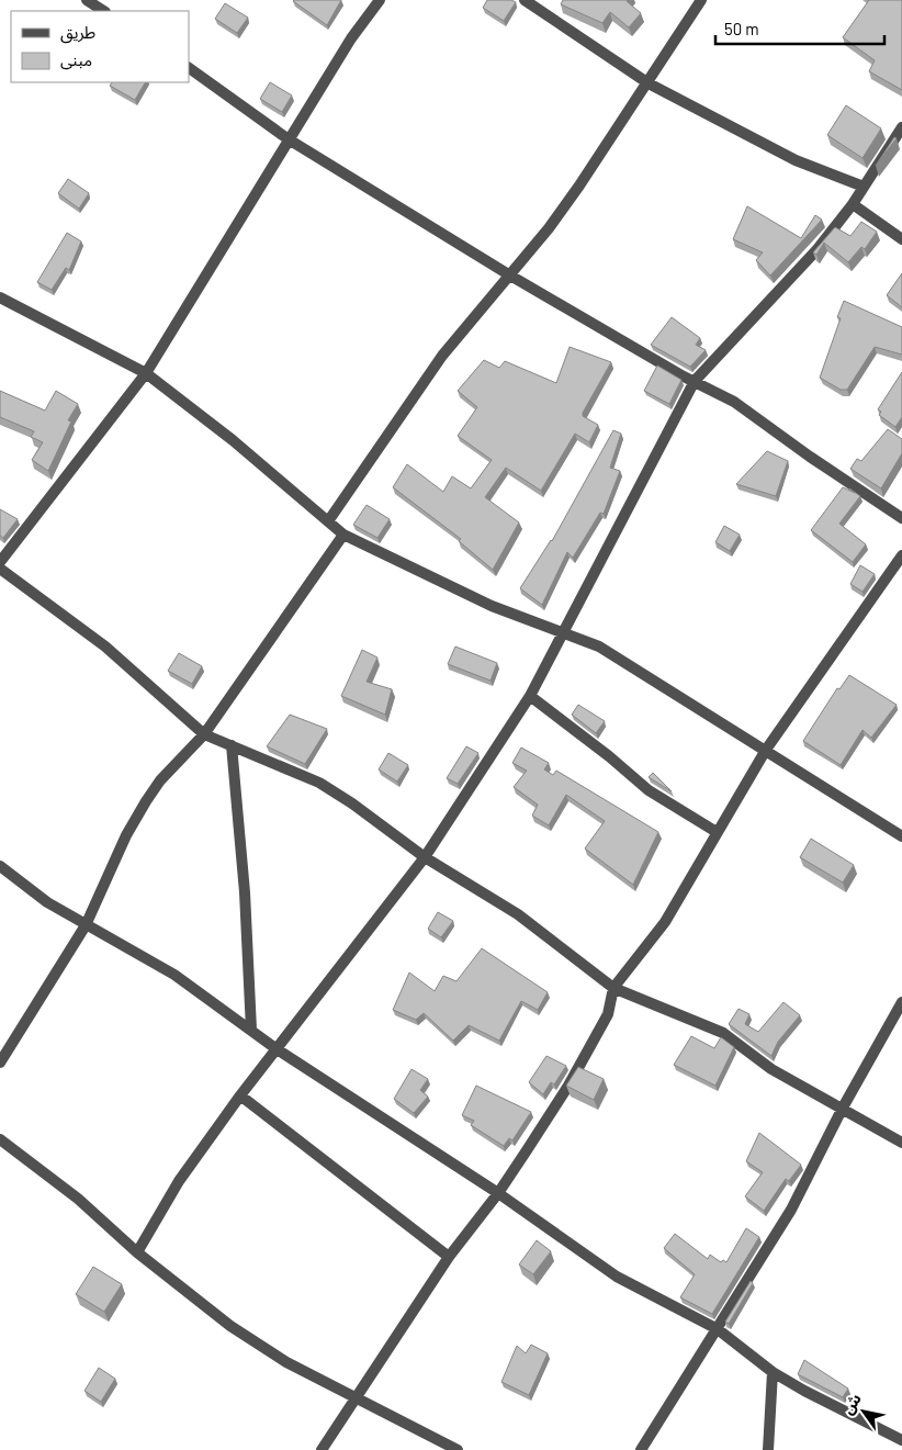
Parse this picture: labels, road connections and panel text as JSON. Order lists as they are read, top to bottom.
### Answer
{
  "legend": ["طريق", "مبنى"],
  "scale_bar": "50 m",
  "north": "top left"
}
